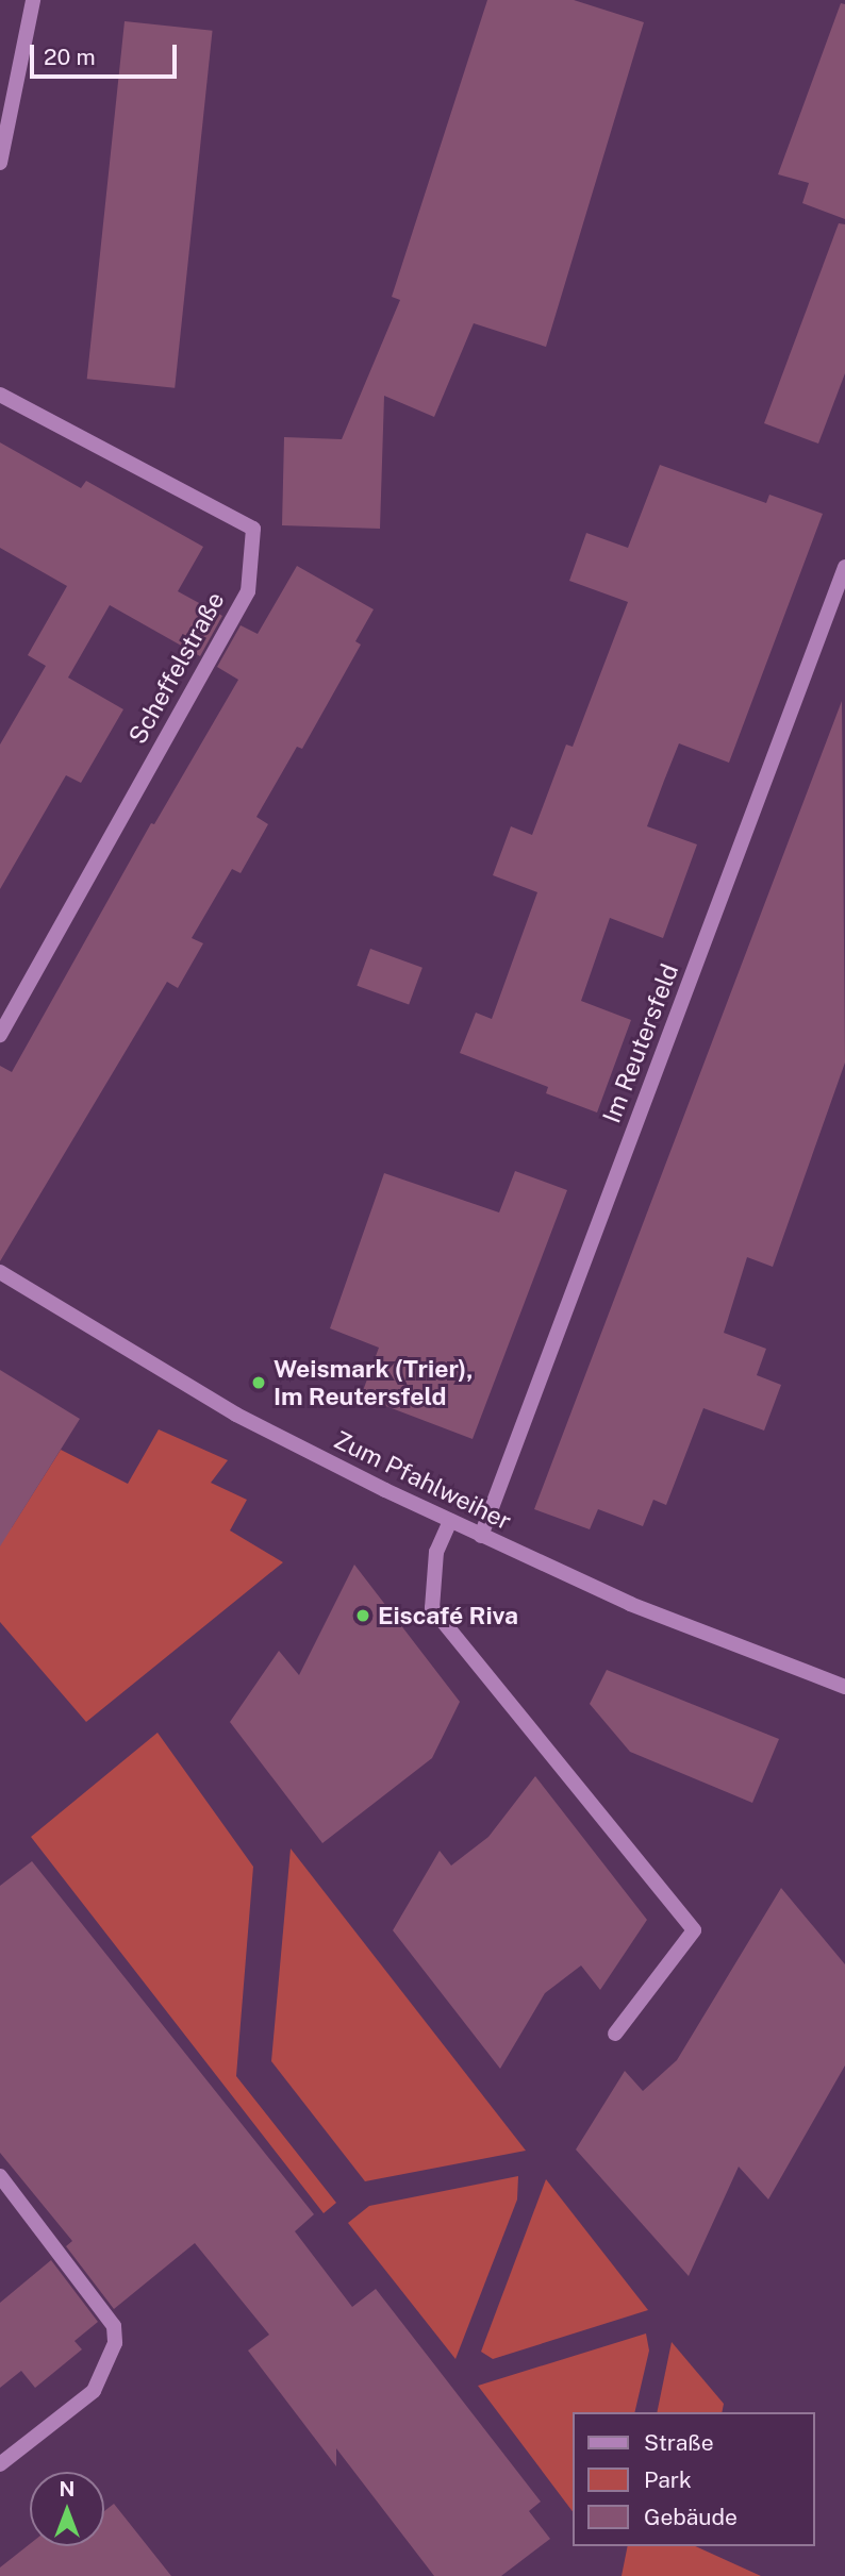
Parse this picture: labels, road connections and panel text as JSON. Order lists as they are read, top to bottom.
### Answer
{
  "streets": {
    "street": ["Scheffelstraße", "Im Reutersfeld", "Zum Pfahlweiher"]
  },
  "crossings": [
    ["Im Reutersfeld", "Zum Pfahlweiher"]
  ],
  "places": ["Weismark (Trier), Im Reutersfeld", "Eiscafé Riva"],
  "legend": ["Straße", "Park", "Gebäude"],
  "scale_bar": "20 m",
  "north": "top"
}
